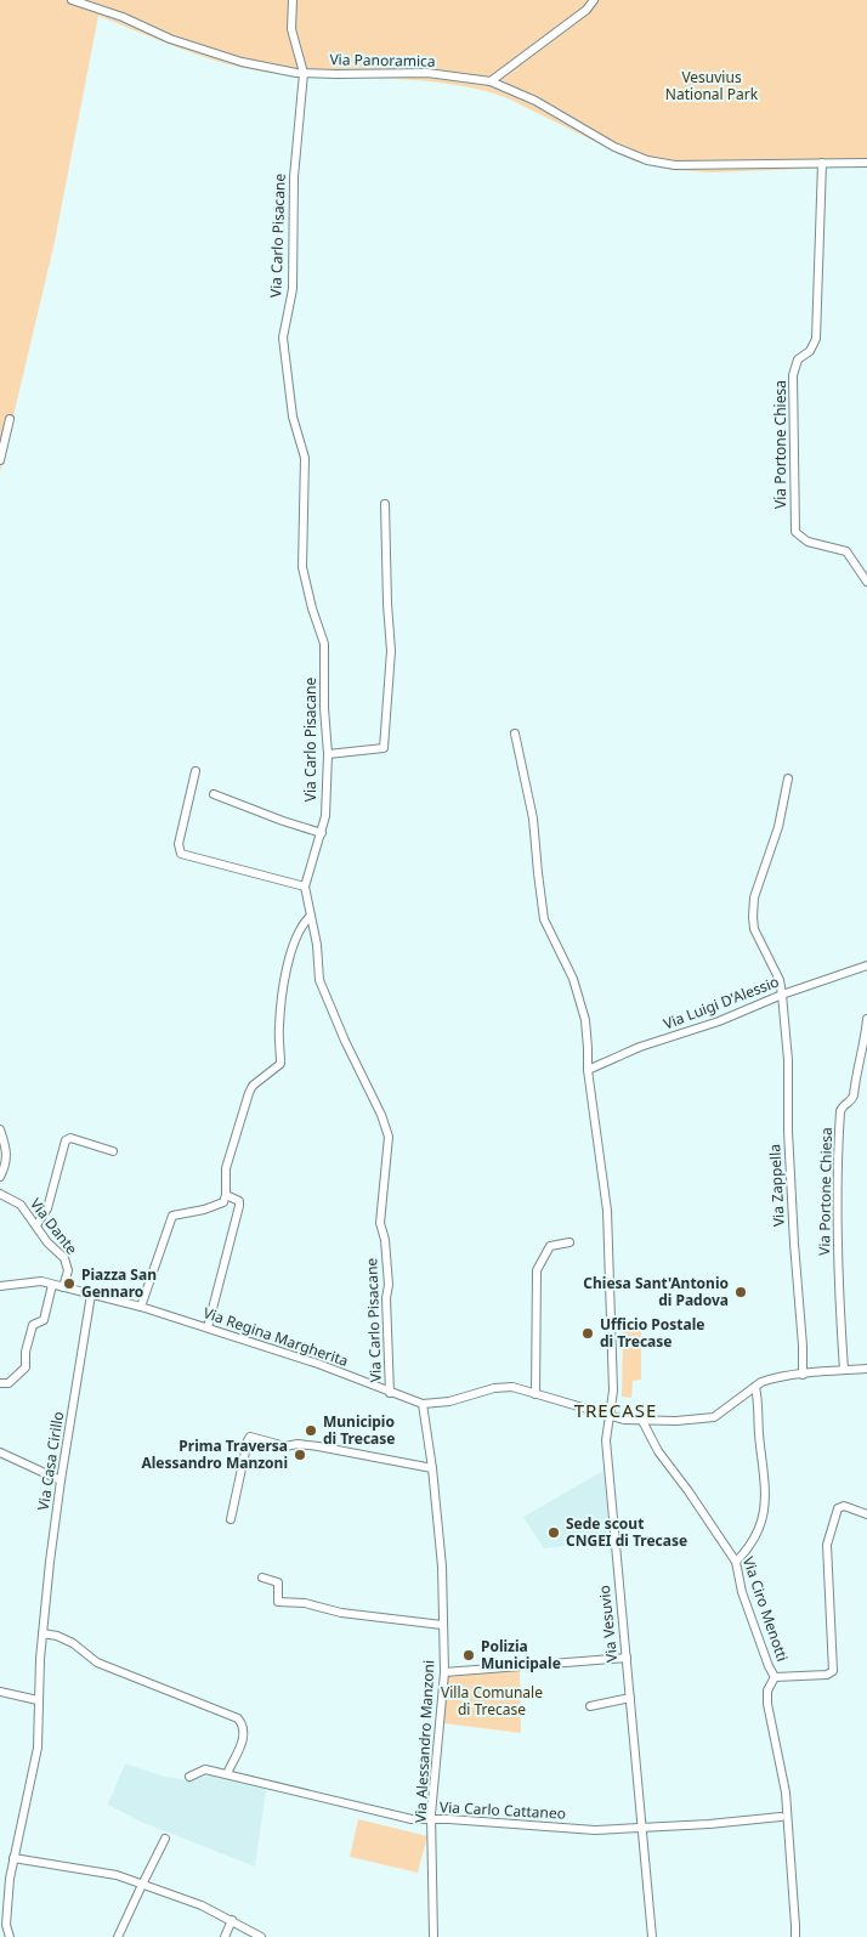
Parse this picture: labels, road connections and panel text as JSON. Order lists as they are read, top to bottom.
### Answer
{
  "streets": {
    "street": [
      "Via Panoramica",
      "Via Carlo Pisacane",
      "Via Portone Chiesa",
      "Via Luigi D'Alessio",
      "Via Zappella",
      "Via Dante",
      "Via Regina Margherita",
      "Via Casa Cirillo",
      "Via Ciro Menotti",
      "Via Vesuvio",
      "Via Alessandro Manzoni",
      "Via Carlo Cattaneo"
    ]
  },
  "crossings": [
    ["Via Panoramica", "Via Carlo Pisacane"],
    ["Via Panoramica", "Via Portone Chiesa"],
    ["Via Carlo Pisacane", "Via Regina Margherita"],
    ["Via Portone Chiesa", "Via Regina Margherita"],
    ["Via Luigi D'Alessio", "Via Zappella"],
    ["Via Luigi D'Alessio", "Via Vesuvio"],
    ["Via Zappella", "Via Regina Margherita"],
    ["Via Dante", "Via Regina Margherita"],
    ["Via Regina Margherita", "Via Casa Cirillo"],
    ["Via Regina Margherita", "Via Ciro Menotti"],
    ["Via Regina Margherita", "Via Vesuvio"],
    ["Via Regina Margherita", "Via Alessandro Manzoni"],
    ["Via Vesuvio", "Via Carlo Cattaneo"],
    ["Via Alessandro Manzoni", "Via Carlo Cattaneo"]
  ],
  "districts": ["TRECASE"],
  "parks": ["Vesuvius National Park", "Villa Comunale di Trecase"],
  "places": [
    "Piazza San Gennaro",
    "Chiesa Sant'Antonio di Padova",
    "Ufficio Postale di Trecase",
    "Municipio di Trecase",
    "Prima Traversa Alessandro Manzoni",
    "Sede scout CNGEI di Trecase",
    "Polizia Municipale"
  ]
}
